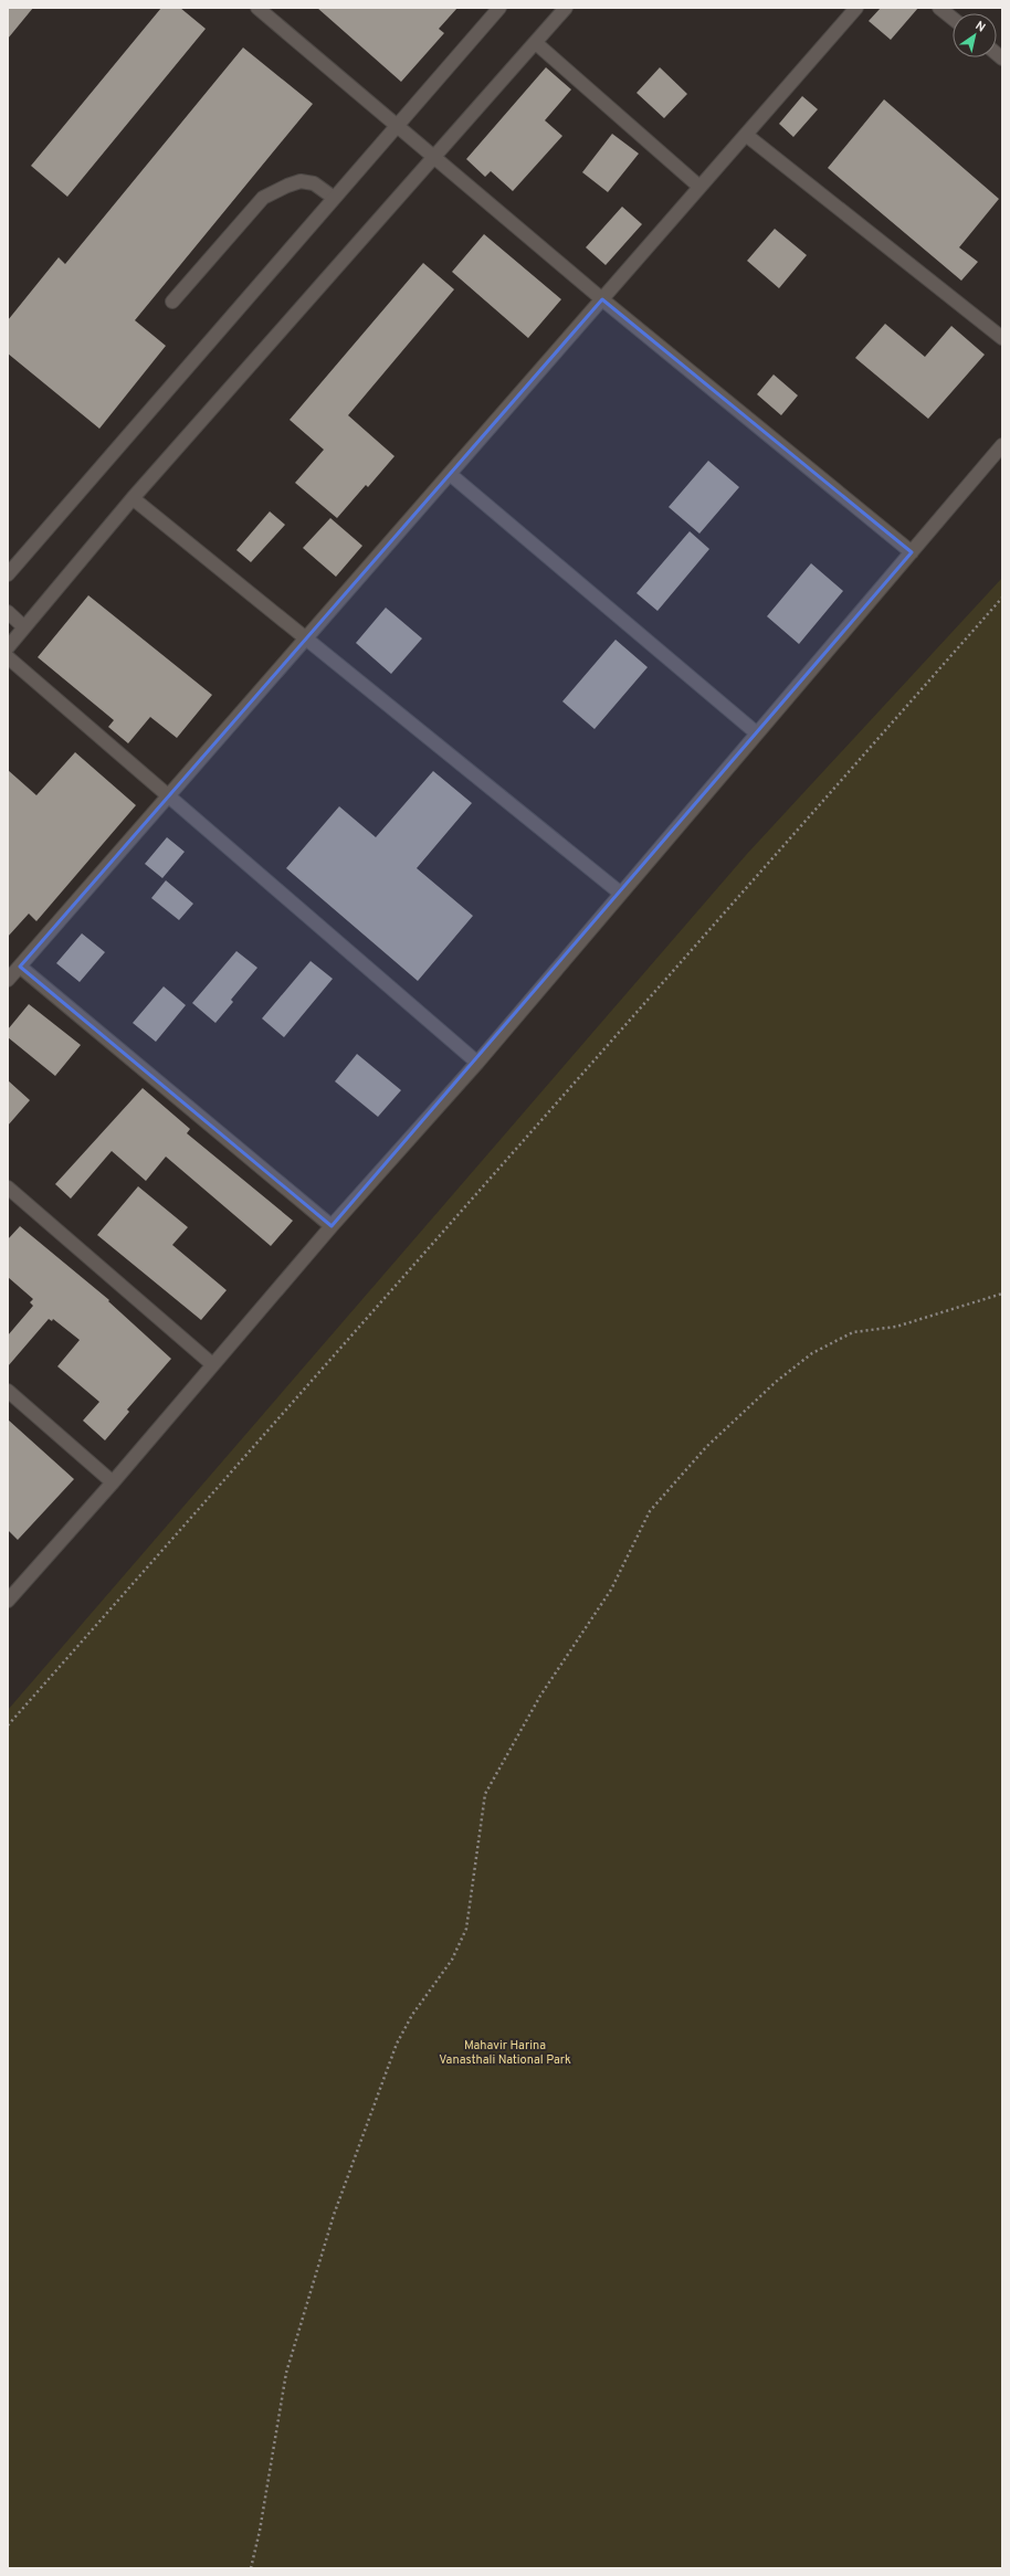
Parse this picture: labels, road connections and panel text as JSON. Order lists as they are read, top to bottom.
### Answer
{
  "parks": ["Mahavir Harina Vanasthali National Park"],
  "north": "top right"
}
